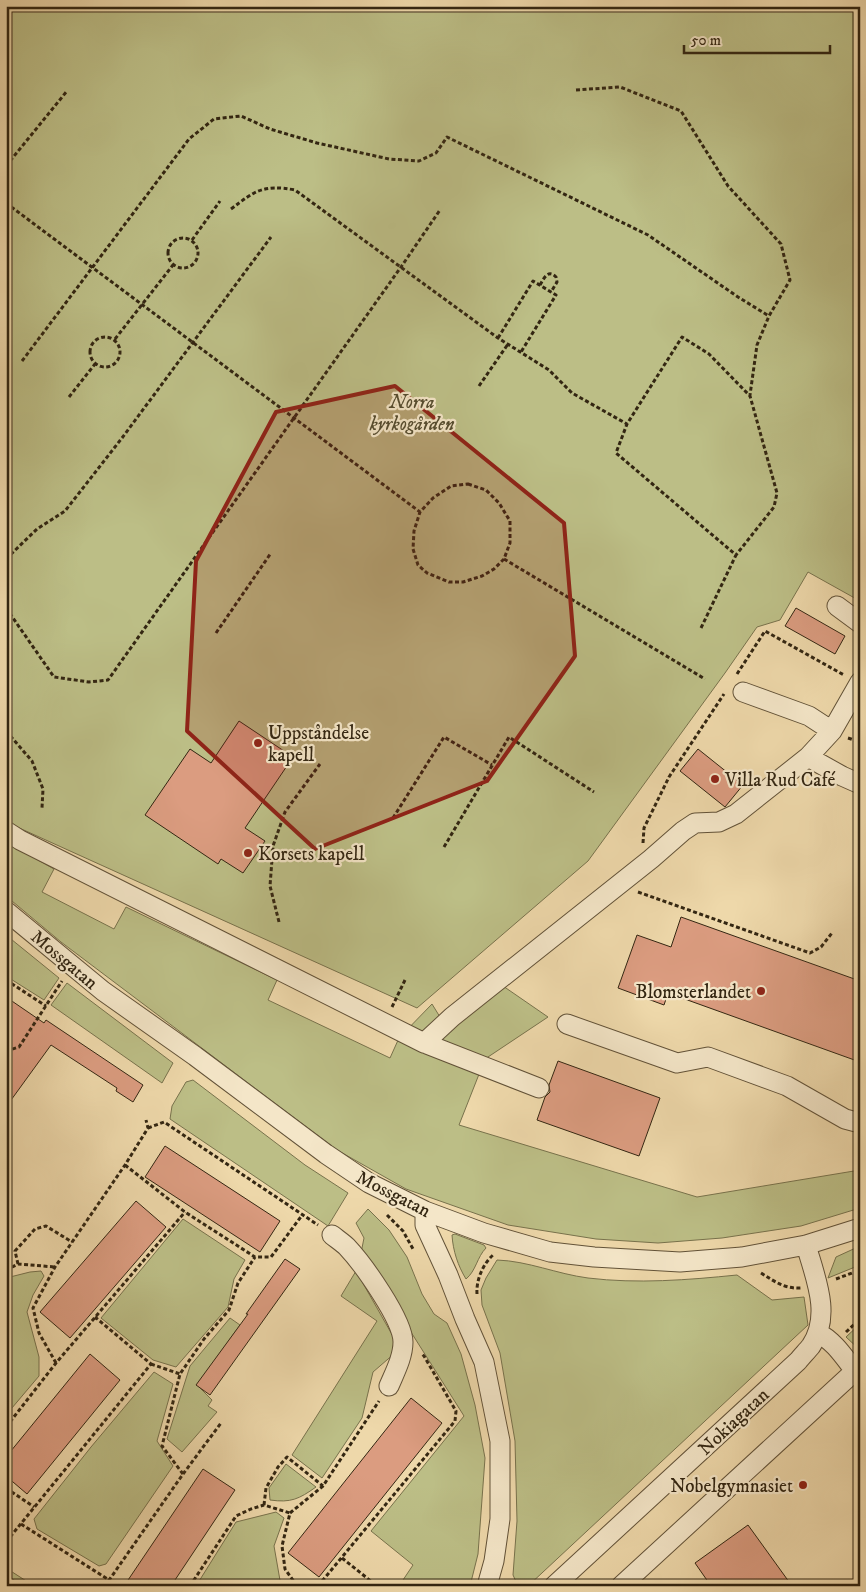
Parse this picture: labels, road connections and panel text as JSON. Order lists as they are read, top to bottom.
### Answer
{
  "streets": {
    "street": ["Mossgatan", "Nokiagatan"]
  },
  "crossings": [
    ["Mossgatan", "Nokiagatan"]
  ],
  "parks": ["Norra kyrkogården"],
  "places": [
    "Uppståndelse kapell",
    "Villa Rud Café",
    "Korsets kapell",
    "Blomsterlandet",
    "Nobelgymnasiet"
  ],
  "scale_bar": "50 m"
}
